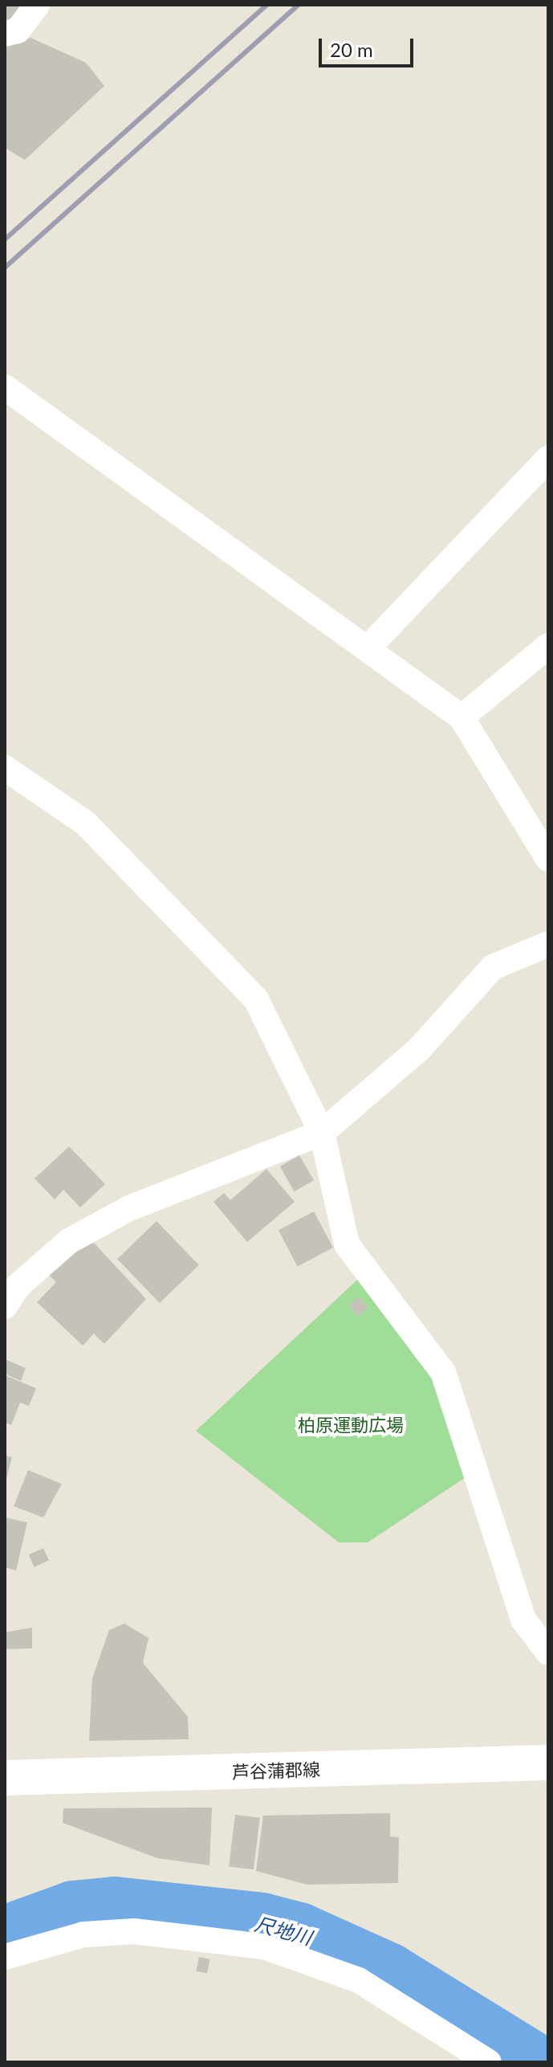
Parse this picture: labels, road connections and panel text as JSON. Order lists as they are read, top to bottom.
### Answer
{
  "streets": {
    "main road": ["芦谷蒲郡線"]
  },
  "water": ["尺地川"],
  "parks": ["柏原運動広場"],
  "scale_bar": "20 m"
}
